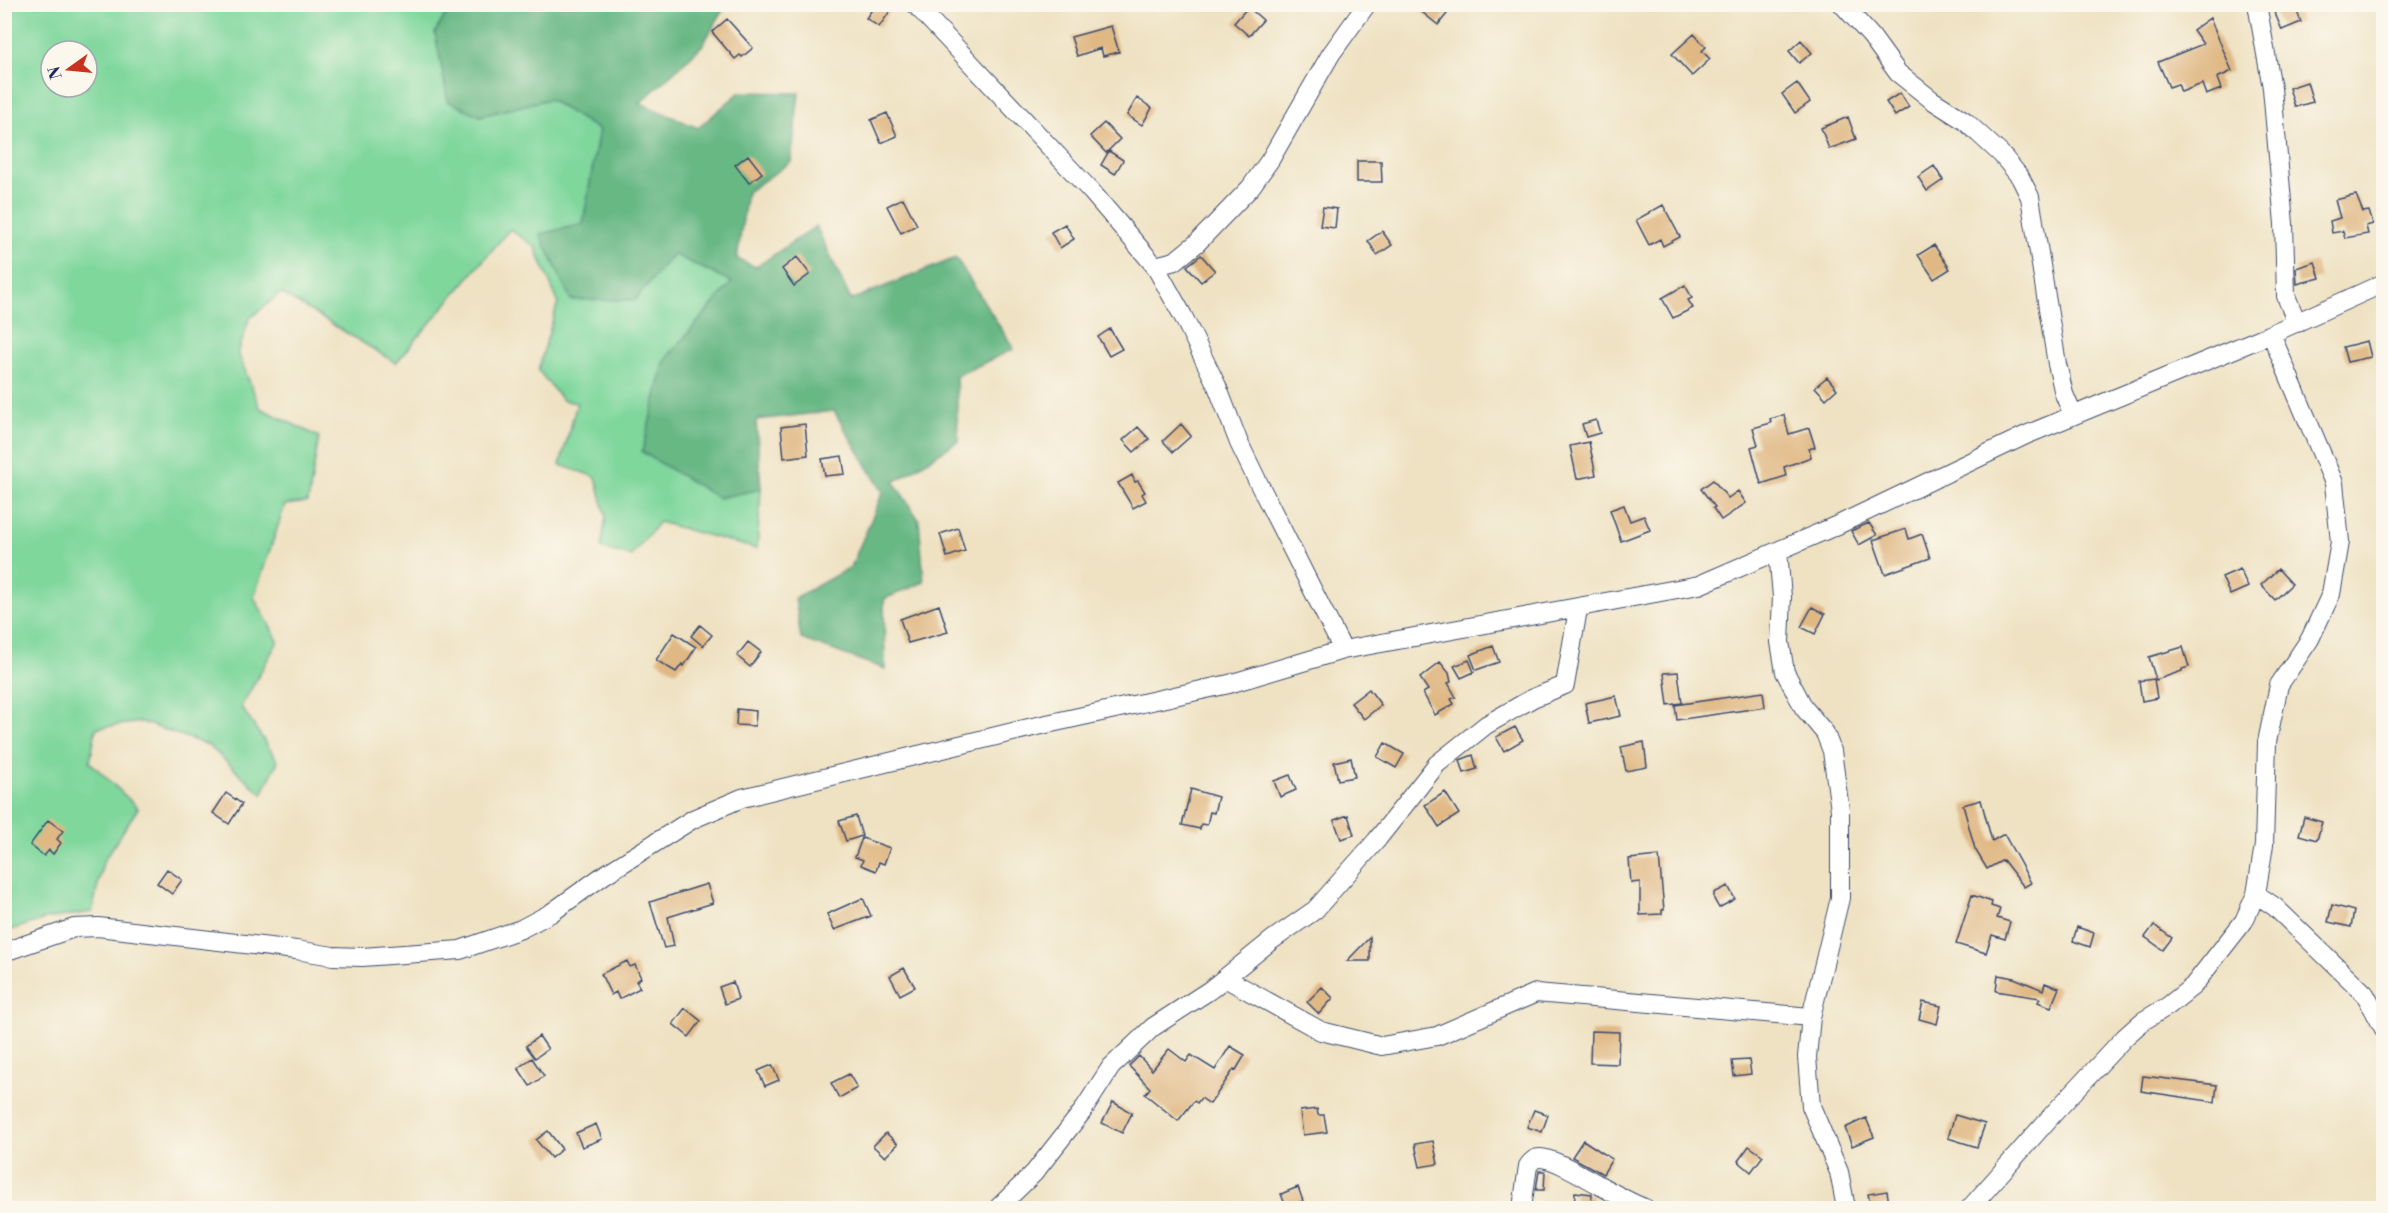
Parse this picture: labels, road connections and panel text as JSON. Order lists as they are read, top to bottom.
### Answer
{
  "north": "left"
}
